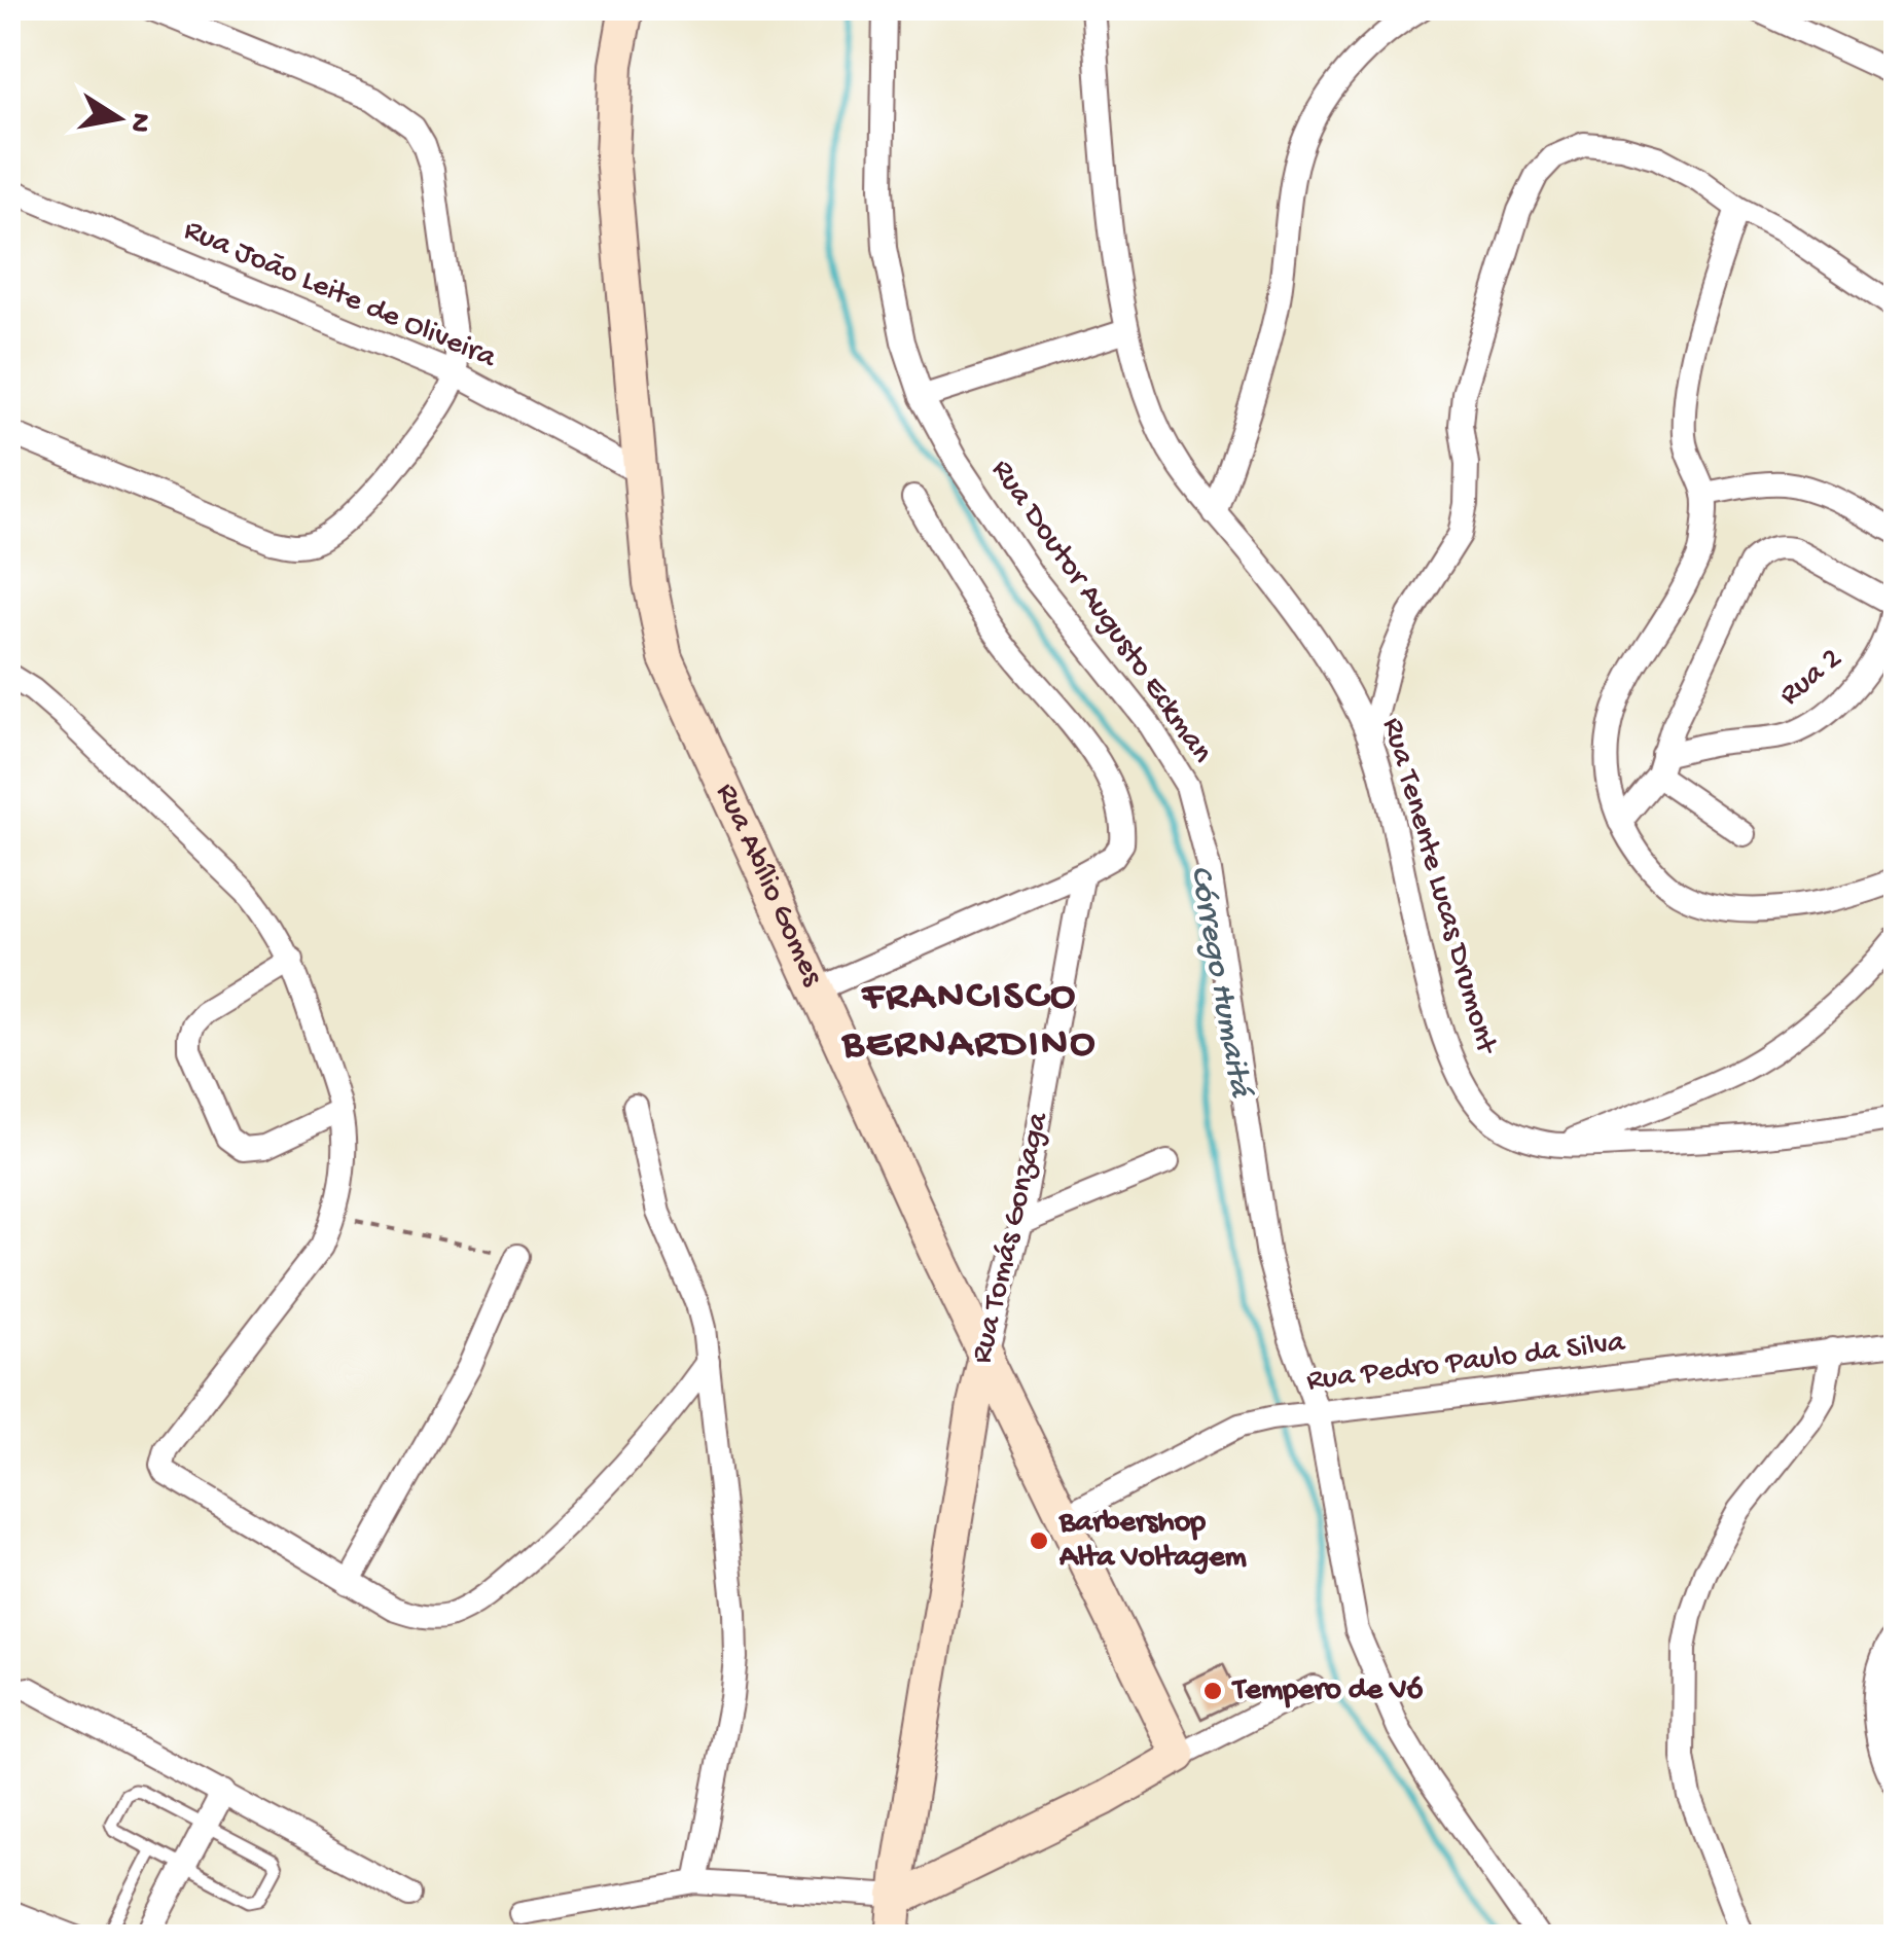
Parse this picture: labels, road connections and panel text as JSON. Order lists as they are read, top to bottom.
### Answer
{
  "streets": {
    "street": [
      "Rua João Leite de Oliveira",
      "Rua Doutor Augusto Eckman",
      "Rua 2",
      "Rua Abílio Gomes",
      "Rua Tenente Lucas Drumont",
      "Rua Tomás Gonzaga",
      "Rua Pedro Paulo da Silva"
    ]
  },
  "crossings": [
    ["Rua João Leite de Oliveira", "Rua Abílio Gomes"],
    ["Rua Doutor Augusto Eckman", "Rua Pedro Paulo da Silva"],
    ["Rua Abílio Gomes", "Rua Tomás Gonzaga"],
    ["Rua Abílio Gomes", "Rua Pedro Paulo da Silva"]
  ],
  "districts": ["FRANCISCO BERNARDINO"],
  "water": ["Córrego Humaitá"],
  "places": ["Barbershop Alta Voltagem", "Tempero de Vó"],
  "north": "right"
}
